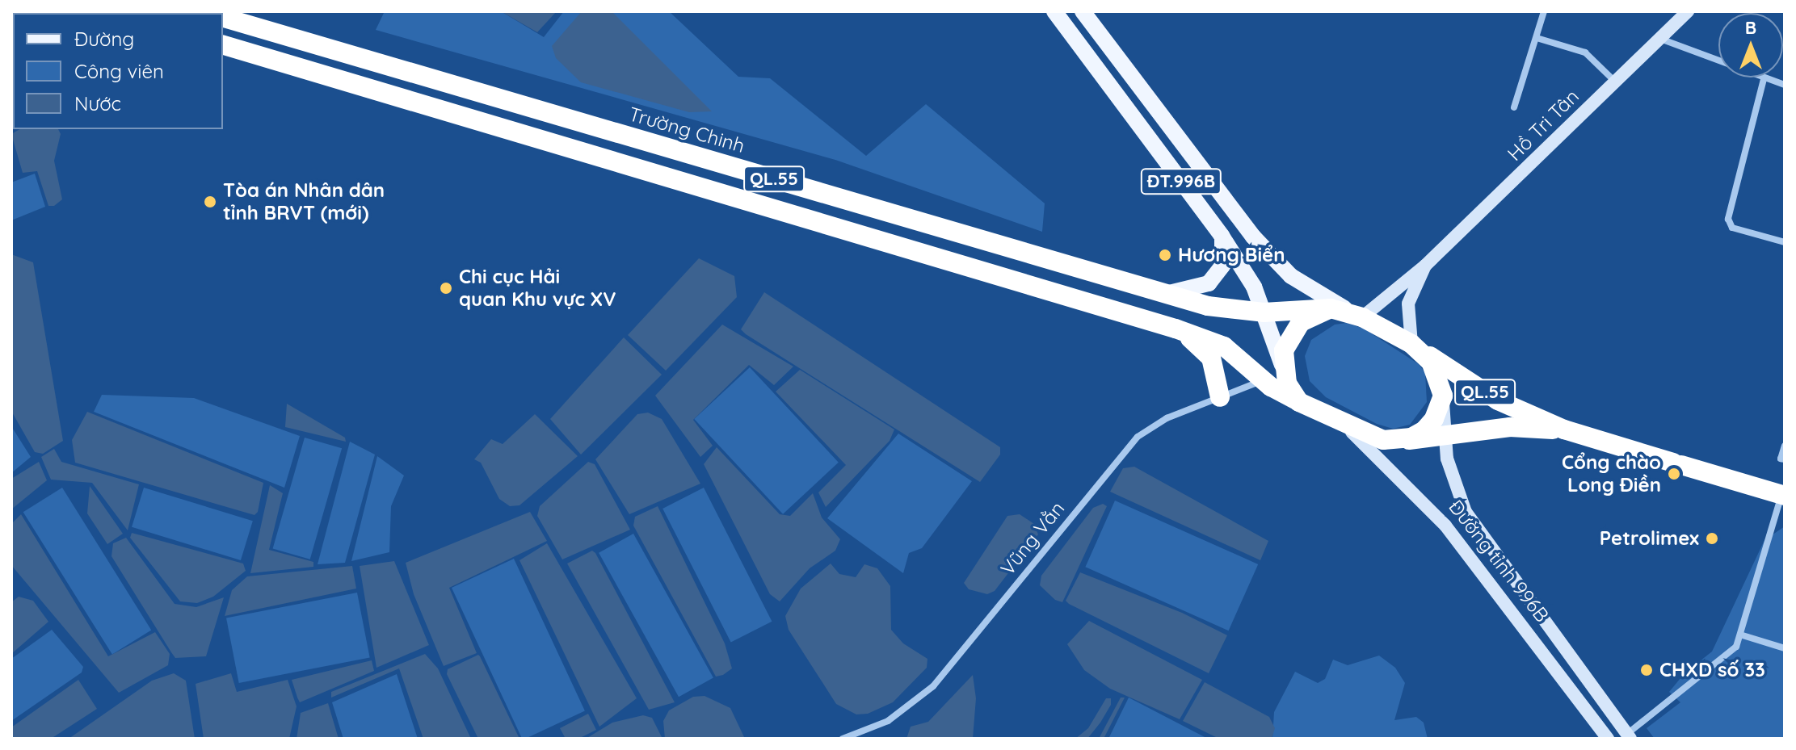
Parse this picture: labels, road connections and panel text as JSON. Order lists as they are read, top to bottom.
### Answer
{
  "streets": {
    "highway": ["Trường Chinh", "QL.55"],
    "main road": ["Hồ Tri Tân", "ĐT.996B", "Đường tỉnh 996B"],
    "street": ["Vũng Vằn"]
  },
  "crossings": [
    ["Hồ Tri Tân", "Trường Chinh"],
    ["Hồ Tri Tân", "QL.55"],
    ["Hồ Tri Tân", "ĐT.996B"],
    ["Hồ Tri Tân", "Đường tỉnh 996B"],
    ["Trường Chinh", "QL.55"],
    ["Trường Chinh", "ĐT.996B"],
    ["Trường Chinh", "Đường tỉnh 996B"],
    ["QL.55", "ĐT.996B"],
    ["QL.55", "Vũng Vằn"],
    ["QL.55", "Đường tỉnh 996B"],
    ["ĐT.996B", "Đường tỉnh 996B"]
  ],
  "places": [
    "Tòa án Nhân dân tỉnh BRVT (mới)",
    "Hương Biển",
    "Chi cục Hải quan Khu vực XV",
    "Cổng chào Long Điền",
    "Petrolimex",
    "CHXD số 33"
  ],
  "legend": ["Đường", "Công viên", "Nước"],
  "north": "top"
}
